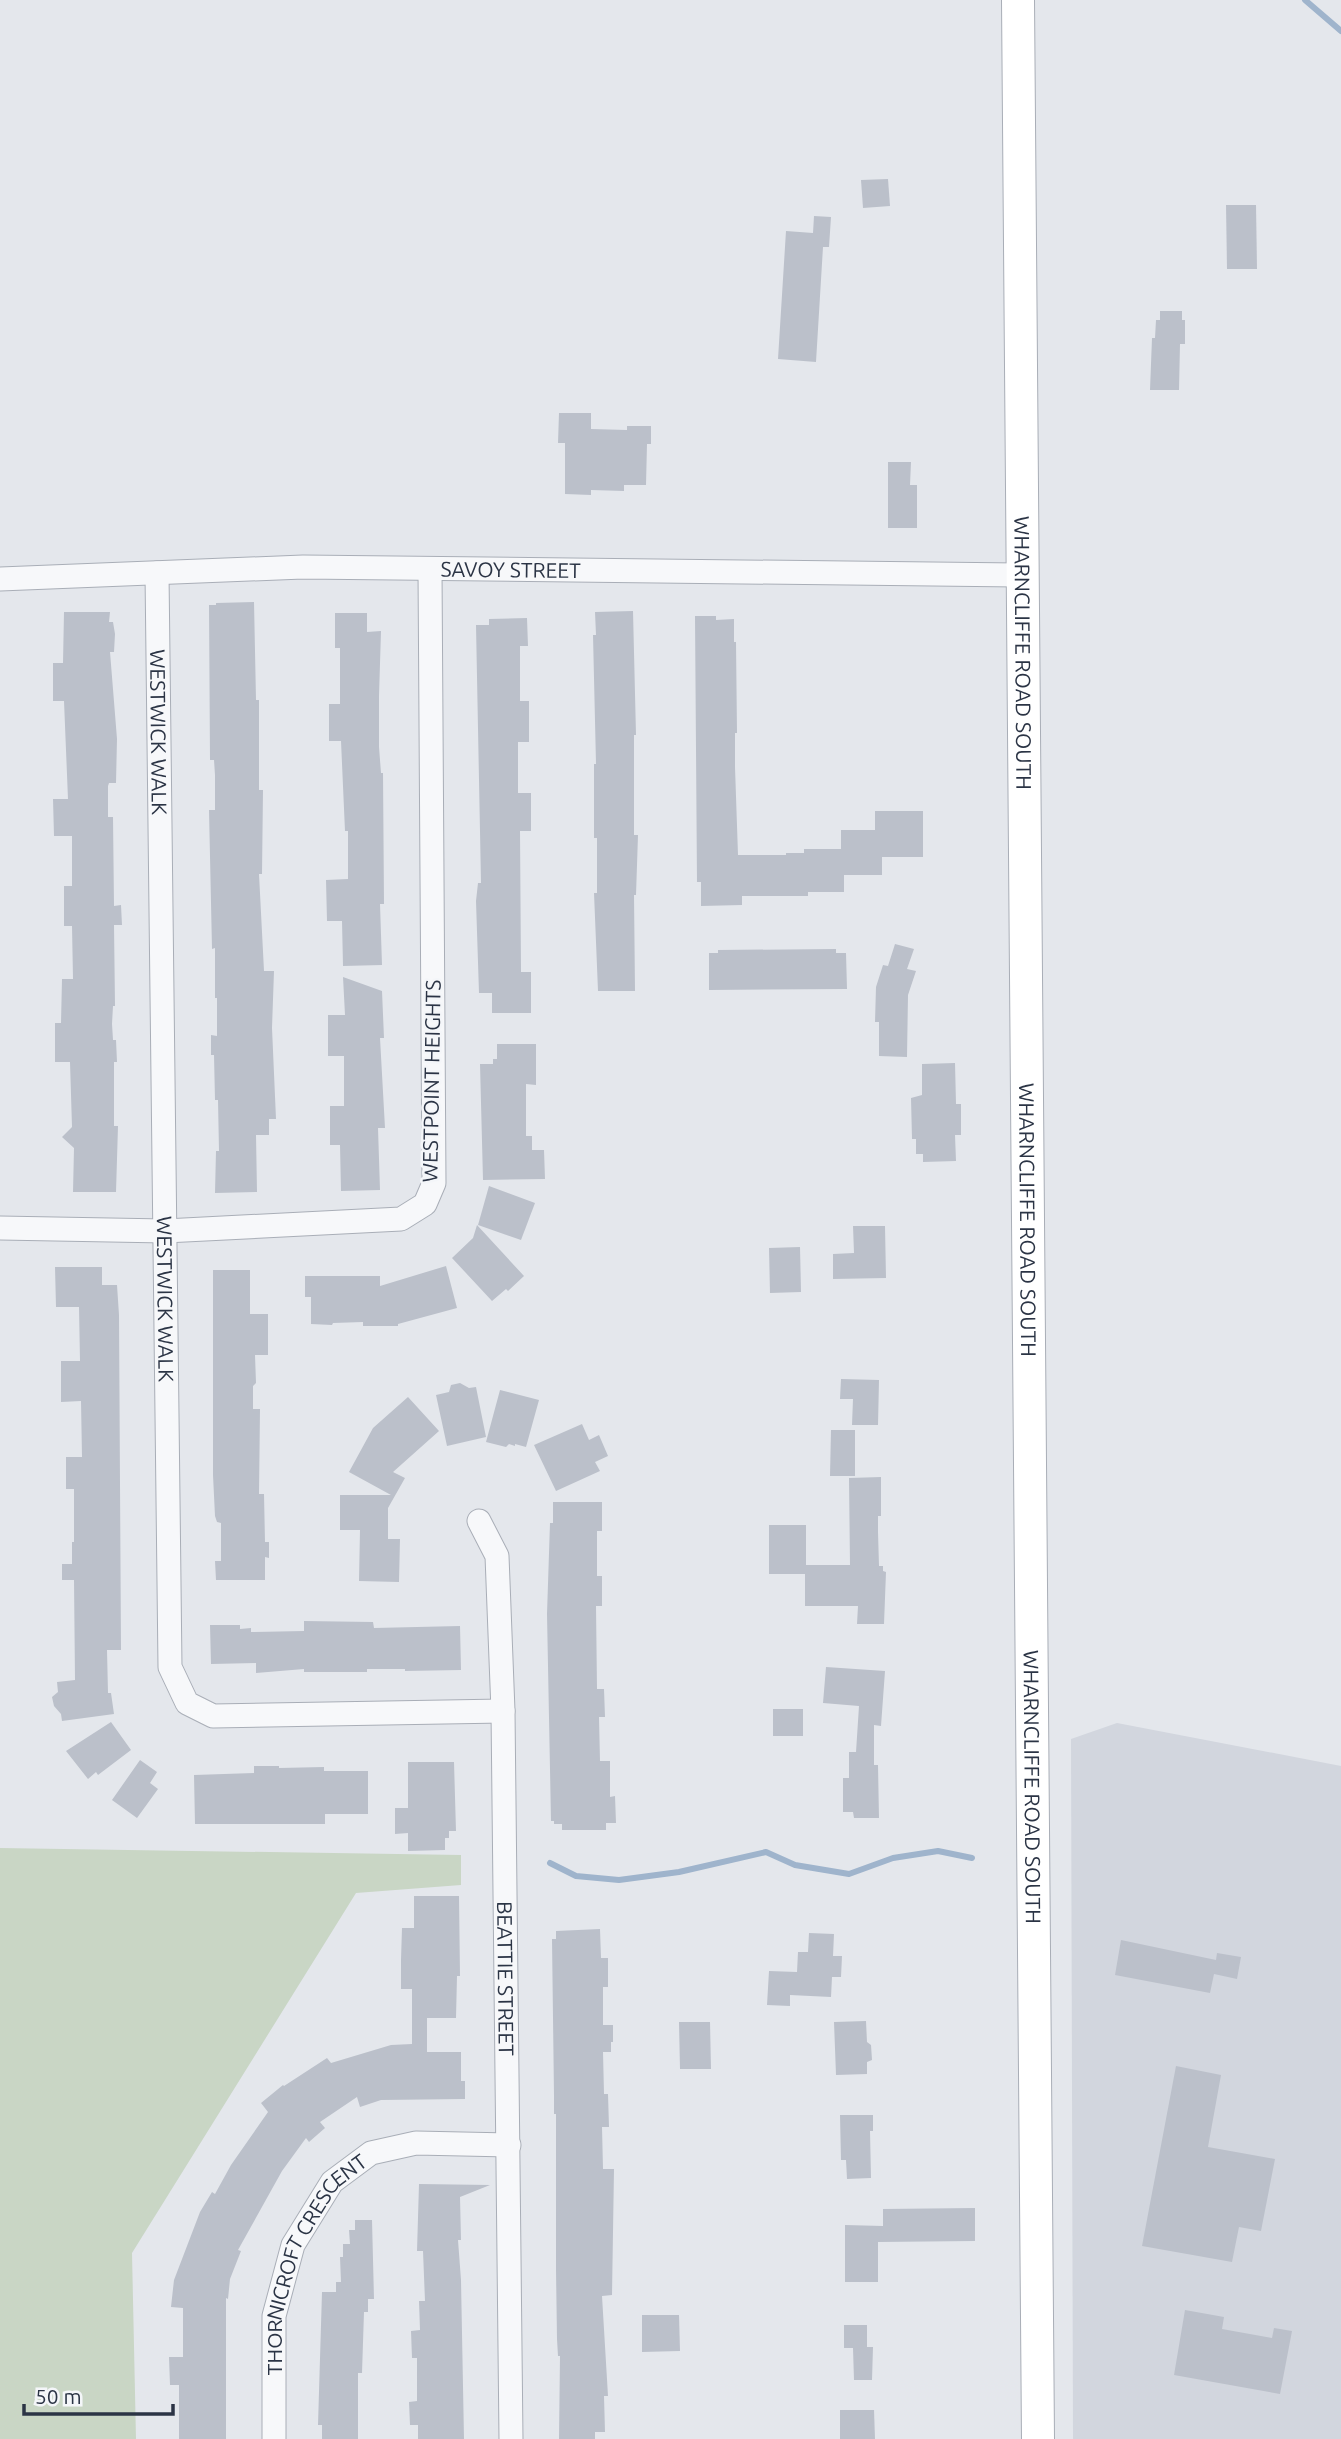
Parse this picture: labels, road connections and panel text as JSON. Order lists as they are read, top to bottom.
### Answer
{
  "streets": {
    "main road": ["WHARNCLIFFE ROAD SOUTH"],
    "street": [
      "SAVOY STREET",
      "WESTWICK WALK",
      "WESTPOINT HEIGHTS",
      "BEATTIE STREET",
      "THORNICROFT CRESCENT"
    ]
  },
  "crossings": [
    ["SAVOY STREET", "WHARNCLIFFE ROAD SOUTH"],
    ["SAVOY STREET", "WESTWICK WALK"],
    ["SAVOY STREET", "WESTPOINT HEIGHTS"],
    ["WESTWICK WALK", "WESTPOINT HEIGHTS"],
    ["WESTWICK WALK", "BEATTIE STREET"],
    ["BEATTIE STREET", "THORNICROFT CRESCENT"]
  ],
  "scale_bar": "50 m"
}
